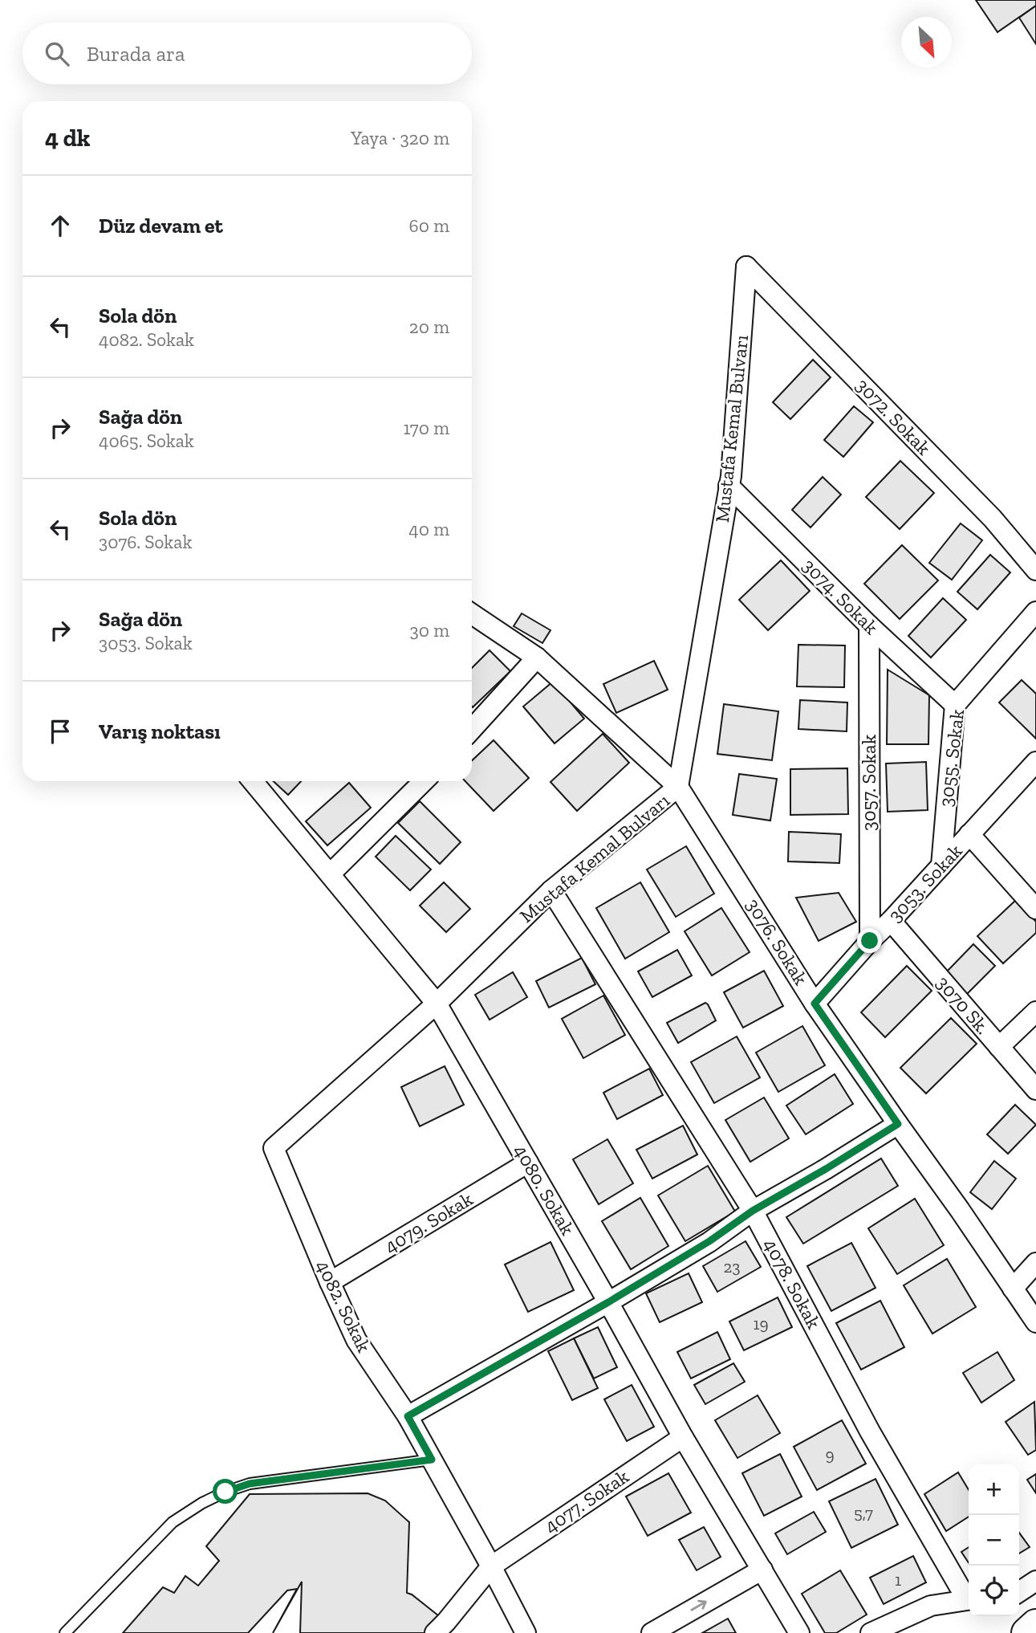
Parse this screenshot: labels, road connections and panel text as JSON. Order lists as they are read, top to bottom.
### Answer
{
  "streets": {
    "street": [
      "3072. Sokak",
      "Mustafa Kemal Bulvarı",
      "3074. Sokak",
      "3055. Sokak",
      "3057. Sokak",
      "3053. Sokak",
      "3076. Sokak",
      "3070 Sk.",
      "4080. Sokak",
      "4079. Sokak",
      "4078. Sokak",
      "4082. Sokak",
      "4077. Sokak"
    ]
  },
  "crossings": [
    ["3072. Sokak", "Mustafa Kemal Bulvarı"],
    ["Mustafa Kemal Bulvarı", "3074. Sokak"],
    ["Mustafa Kemal Bulvarı", "3076. Sokak"],
    ["Mustafa Kemal Bulvarı", "4080. Sokak"],
    ["Mustafa Kemal Bulvarı", "4078. Sokak"],
    ["Mustafa Kemal Bulvarı", "4082. Sokak"],
    ["3074. Sokak", "3055. Sokak"],
    ["3074. Sokak", "3057. Sokak"],
    ["3055. Sokak", "3053. Sokak"],
    ["3057. Sokak", "3053. Sokak"],
    ["3053. Sokak", "3076. Sokak"],
    ["3053. Sokak", "3070 Sk."],
    ["4080. Sokak", "4079. Sokak"],
    ["4080. Sokak", "4077. Sokak"],
    ["4079. Sokak", "4082. Sokak"],
    ["4082. Sokak", "4077. Sokak"]
  ],
  "house_numbers": [
    "23",
    "19",
    "9",
    "5,7",
    "1"
  ],
  "north": "bottom right",
  "page": {
    "search": "Burada ara",
    "heading": ["4 dk", "Yaya · 320 m"],
    "list": [
      ["Düz devam et", "60 m"],
      ["Sola dön", "4082. Sokak", "20 m"],
      ["Sağa dön", "4065. Sokak", "170 m"],
      ["Sola dön", "3076. Sokak", "40 m"],
      ["Sağa dön", "3053. Sokak", "30 m"],
      "Varış noktası"
    ],
    "map_buttons": ["+", "−"]
  }
}
